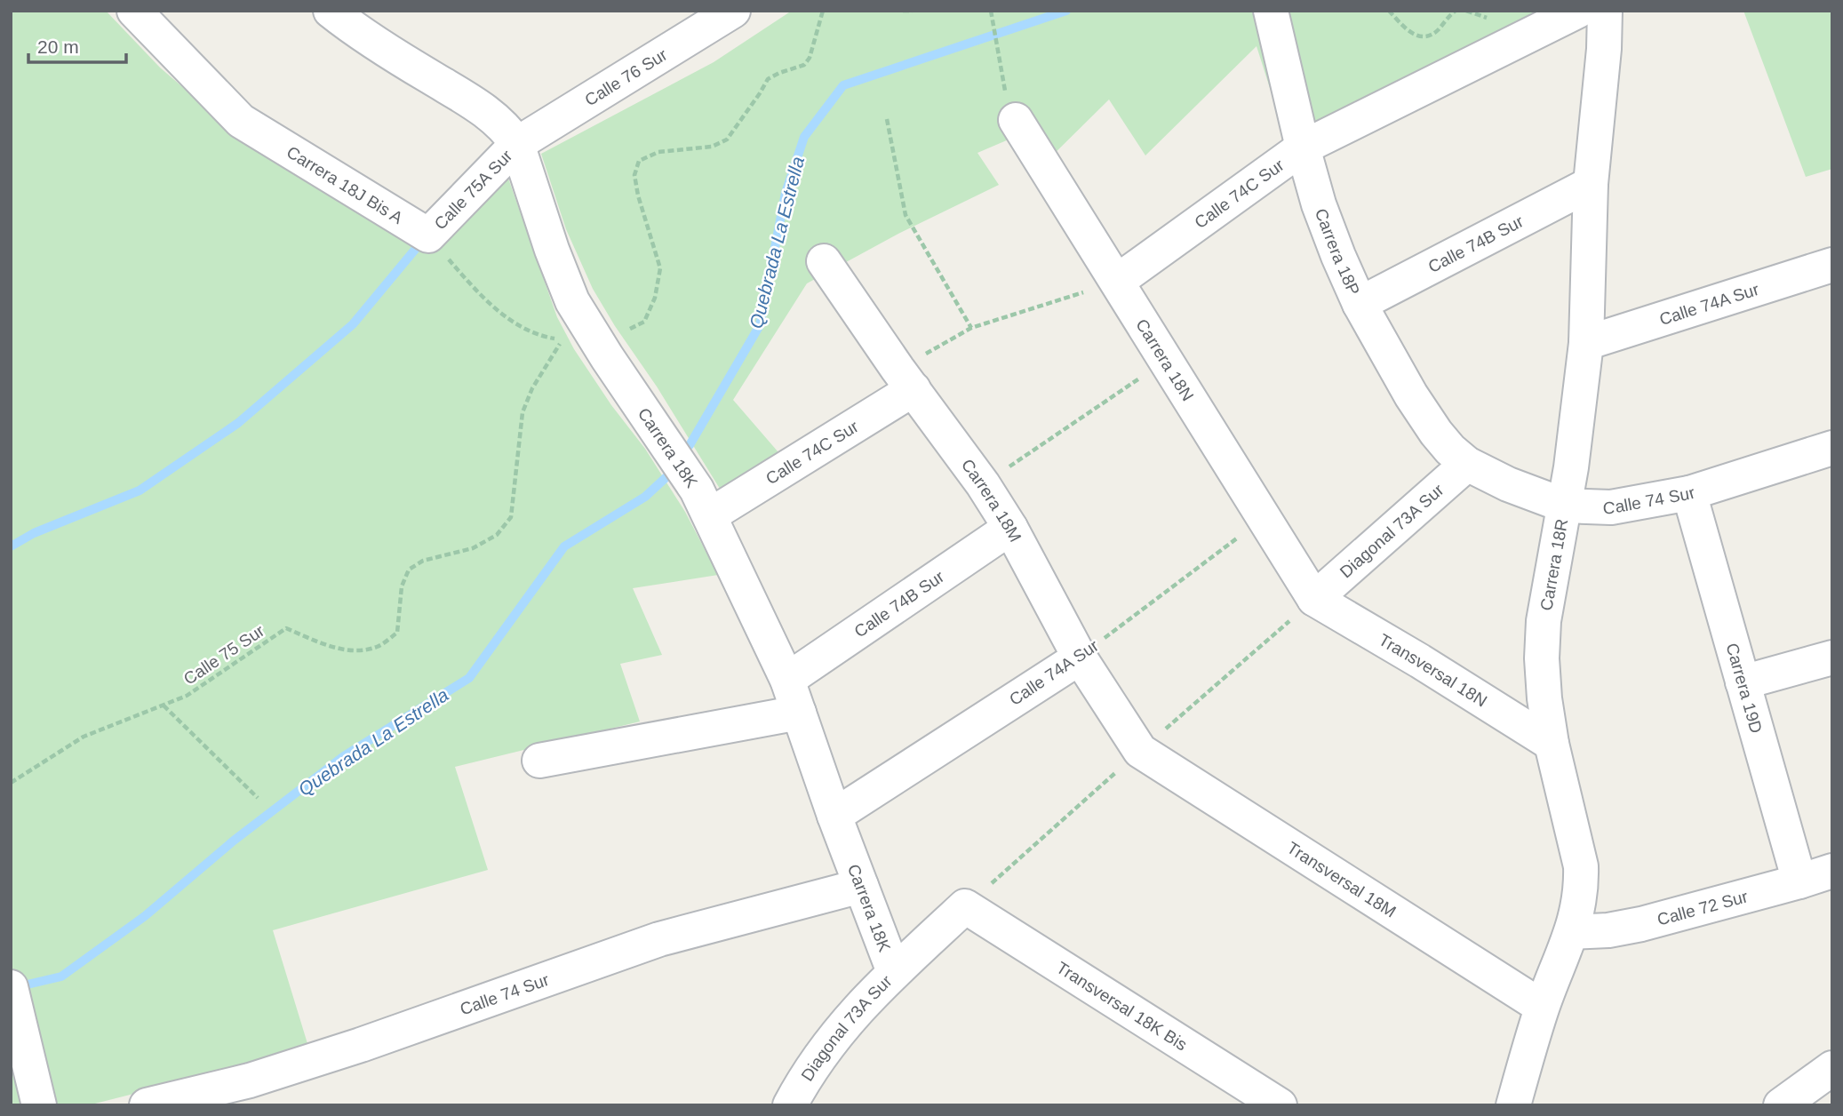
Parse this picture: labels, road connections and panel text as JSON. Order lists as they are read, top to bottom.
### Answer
{
  "streets": {
    "street": [
      "Calle 76 Sur",
      "Carrera 18J Bis A",
      "Calle 75A Sur",
      "Calle 74C Sur",
      "Calle 74B Sur",
      "Carrera 18P",
      "Calle 74A Sur",
      "Carrera 18N",
      "Carrera 18K",
      "Calle 74 Sur",
      "Carrera 18M",
      "Diagonal 73A Sur",
      "Carrera 18R",
      "Transversal 18N",
      "Carrera 19D",
      "Transversal 18M",
      "Calle 72 Sur",
      "Transversal 18K Bis"
    ],
    "path": ["Calle 75 Sur"]
  },
  "crossings": [
    ["Calle 76 Sur", "Calle 75A Sur"],
    ["Calle 76 Sur", "Carrera 18K"],
    ["Carrera 18J Bis A", "Calle 75A Sur"],
    ["Carrera 18J Bis A", "Calle 75 Sur"],
    ["Calle 75A Sur", "Carrera 18K"],
    ["Calle 75A Sur", "Calle 75 Sur"],
    ["Calle 74C Sur", "Carrera 18P"],
    ["Calle 74C Sur", "Carrera 18N"],
    ["Calle 74C Sur", "Carrera 18K"],
    ["Calle 74C Sur", "Carrera 18M"],
    ["Calle 74B Sur", "Carrera 18P"],
    ["Calle 74B Sur", "Carrera 18K"],
    ["Calle 74B Sur", "Carrera 18M"],
    ["Calle 74B Sur", "Carrera 18R"],
    ["Carrera 18P", "Calle 74 Sur"],
    ["Carrera 18P", "Diagonal 73A Sur"],
    ["Calle 74A Sur", "Carrera 18N"],
    ["Calle 74A Sur", "Carrera 18K"],
    ["Calle 74A Sur", "Carrera 18M"],
    ["Calle 74A Sur", "Carrera 18R"],
    ["Carrera 18N", "Diagonal 73A Sur"],
    ["Carrera 18N", "Transversal 18N"],
    ["Carrera 18K", "Calle 74 Sur"],
    ["Carrera 18K", "Diagonal 73A Sur"],
    ["Calle 74 Sur", "Diagonal 73A Sur"],
    ["Calle 74 Sur", "Carrera 18R"],
    ["Calle 74 Sur", "Carrera 19D"],
    ["Carrera 18M", "Transversal 18M"],
    ["Diagonal 73A Sur", "Transversal 18N"],
    ["Diagonal 73A Sur", "Transversal 18K Bis"],
    ["Carrera 18R", "Transversal 18N"],
    ["Carrera 18R", "Transversal 18M"],
    ["Carrera 18R", "Calle 72 Sur"],
    ["Carrera 19D", "Calle 72 Sur"]
  ],
  "water": ["Quebrada La Estrella"],
  "scale_bar": "20 m"
}
